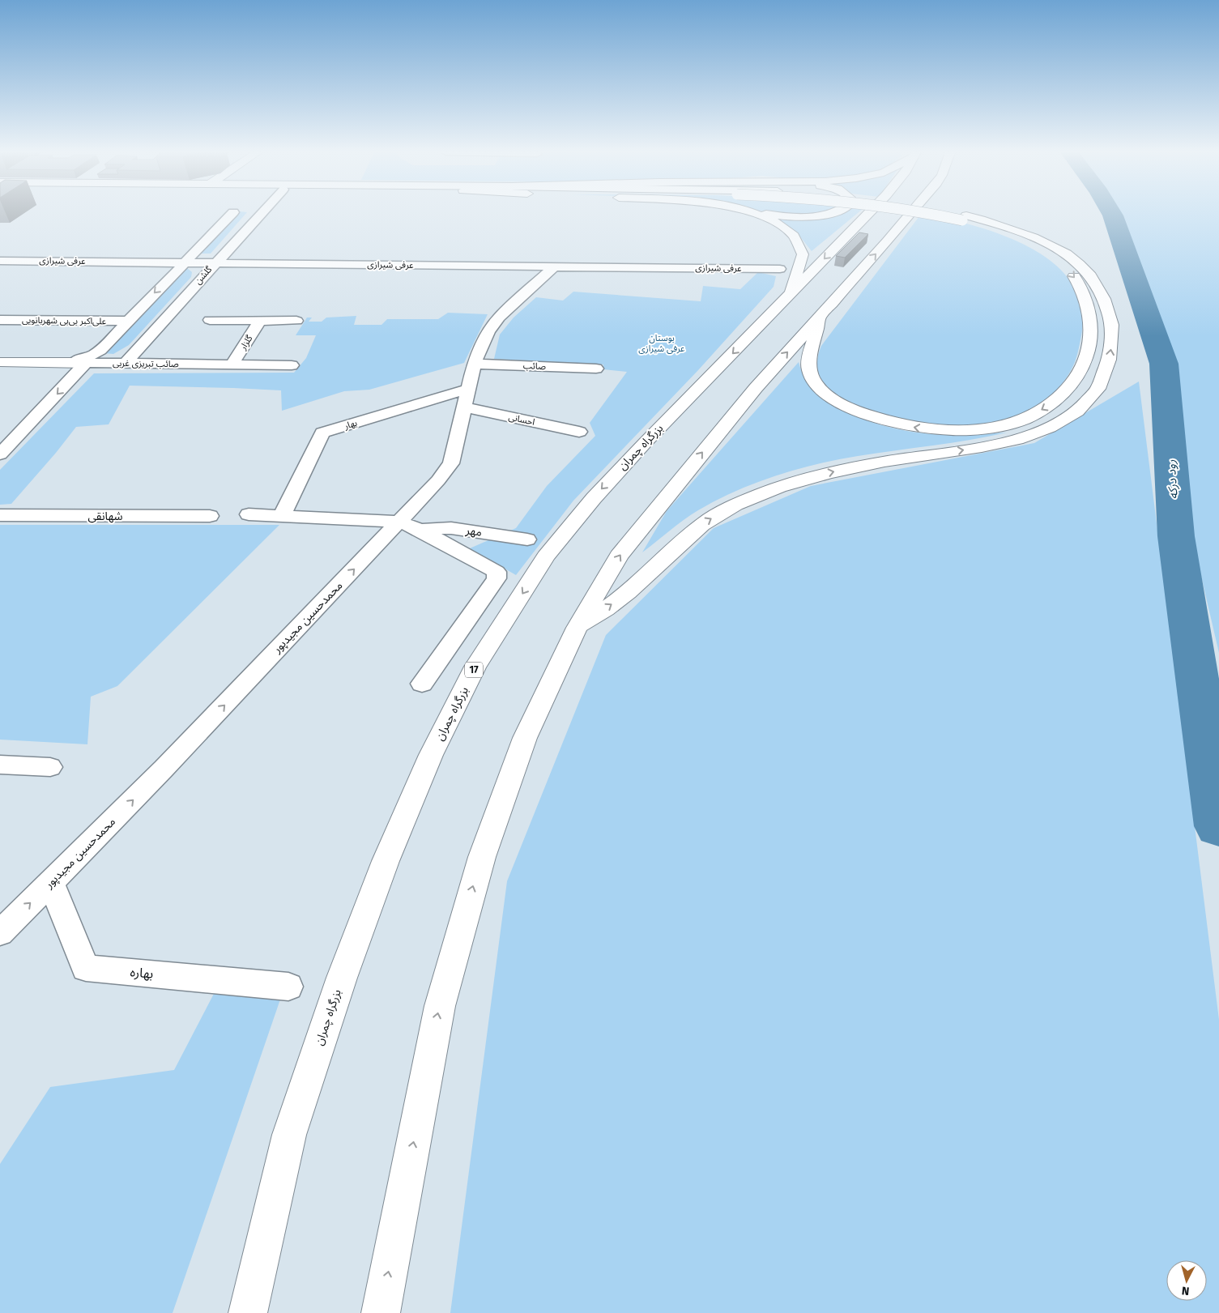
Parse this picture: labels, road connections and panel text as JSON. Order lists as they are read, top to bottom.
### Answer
{
  "streets": {
    "main road": ["صائب تبریزی غربی", "بزرگراه چمران", "17"],
    "street": [
      "عرفی شیرازی",
      "گلشن",
      "علی‌اکبر بی‌بی شهربانویی",
      "گلزار",
      "صائب",
      "احسانی",
      "بهار",
      "شهانقی",
      "مهر",
      "محمدحسین مجیدپور",
      "بهاره"
    ]
  },
  "crossings": [
    ["عرفی شیرازی", "گلشن"],
    ["عرفی شیرازی", "محمدحسین مجیدپور"],
    ["گلشن", "صائب تبریزی غربی"],
    ["گلزار", "صائب تبریزی غربی"],
    ["صائب", "محمدحسین مجیدپور"],
    ["احسانی", "بهار"],
    ["احسانی", "محمدحسین مجیدپور"],
    ["بهار", "محمدحسین مجیدپور"],
    ["محمدحسین مجیدپور", "بهاره"]
  ],
  "one_way": ["محمدحسین مجیدپور"],
  "water": ["رود درکه"],
  "parks": ["بوستان عرفی شیرازی"],
  "north": "bottom"
}
